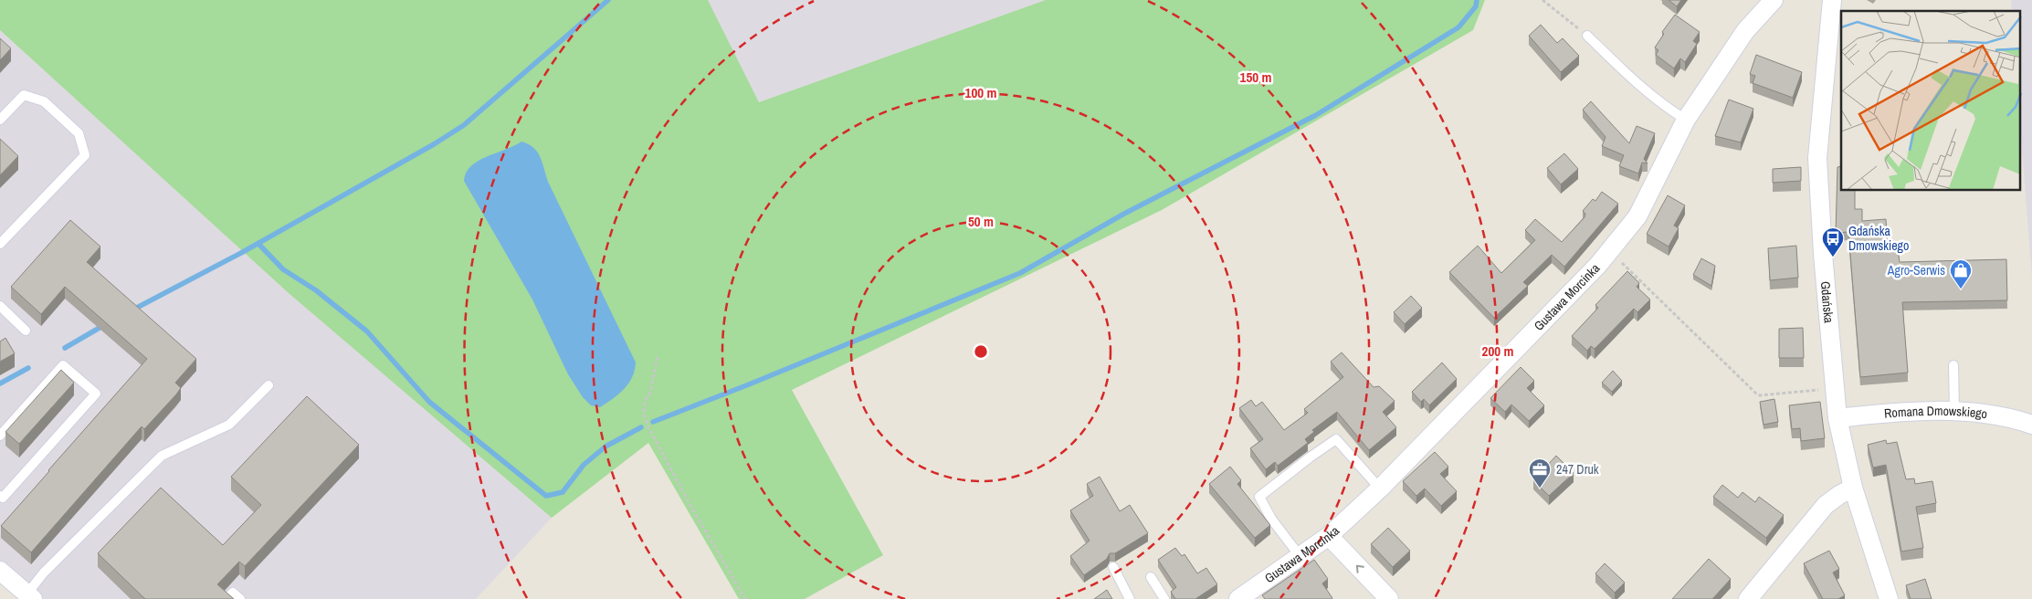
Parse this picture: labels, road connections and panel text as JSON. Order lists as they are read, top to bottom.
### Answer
{
  "streets": {
    "street": ["Gustawa Morcinka", "Gdańska", "Romana Dmowskiego"]
  },
  "crossings": [
    ["Gdańska", "Romana Dmowskiego"]
  ],
  "places": {
    "bus stop": ["Gdańska Dmowskiego"],
    "shop": ["Agro-Serwis"],
    "office": ["247 Druk"]
  },
  "rings": [
    "150 m",
    "100 m",
    "50 m",
    "200 m"
  ]
}
